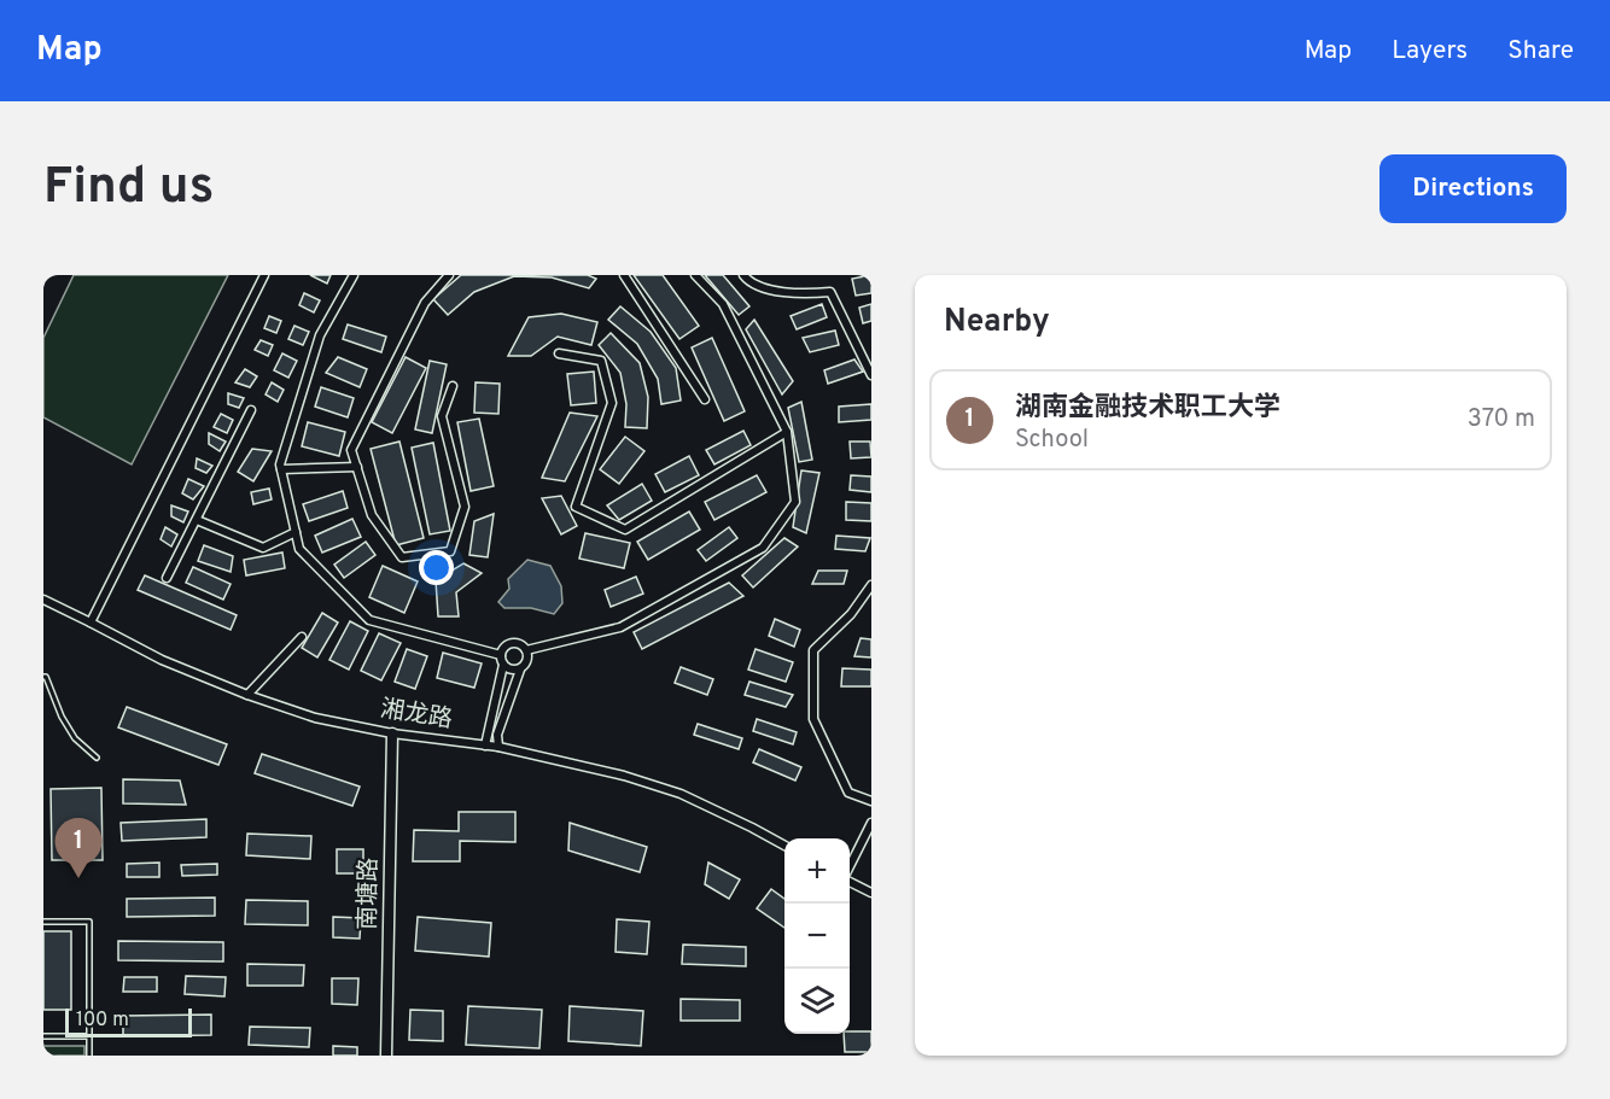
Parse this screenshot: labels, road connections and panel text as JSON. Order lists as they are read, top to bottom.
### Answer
{
  "streets": {
    "street": ["湘龙路", "南塘路"]
  },
  "crossings": [
    ["湘龙路", "南塘路"]
  ],
  "scale_bar": "100 m",
  "page": {
    "header": "Map",
    "nav": ["Map", "Layers", "Share"],
    "buttons": "Directions",
    "title": "Find us",
    "heading": "Nearby",
    "list": [
      {
        "mark": "1",
        "name": "湖南金融技术职工大学",
        "note": "School",
        "value": "370 m"
      }
    ],
    "pins": "1",
    "map_buttons": ["+", "−"],
    "scale": "100 m"
  }
}
